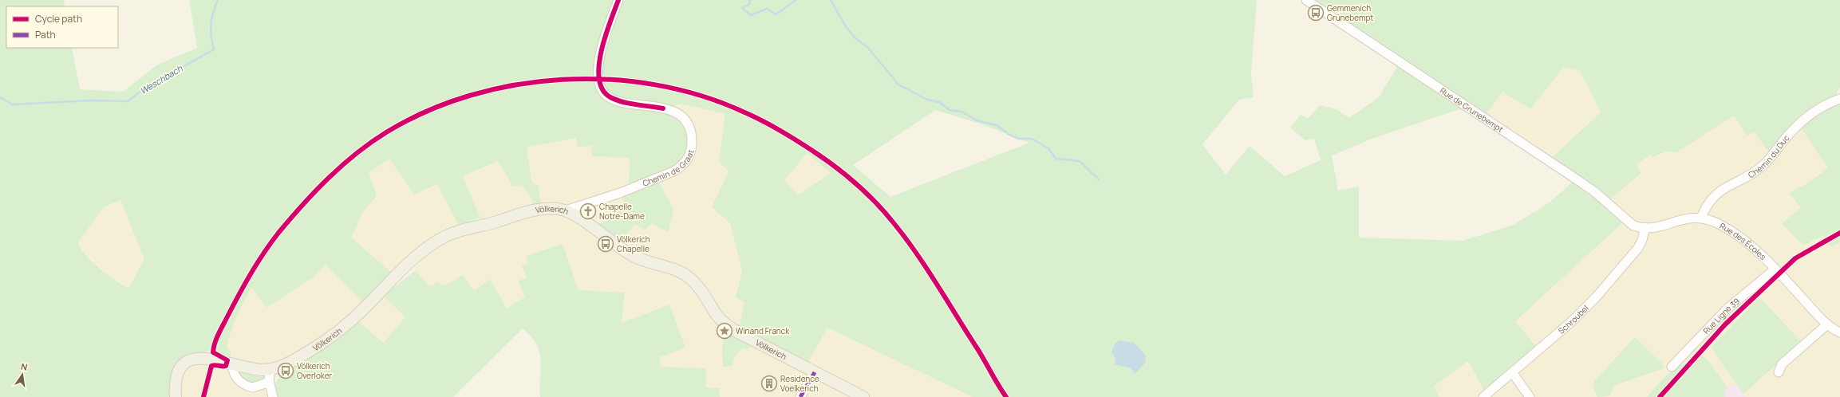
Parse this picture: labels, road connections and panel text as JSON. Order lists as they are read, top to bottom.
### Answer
{
  "streets": {
    "main road": ["Völkerich"],
    "street": [
      "Rue de Grunebempt",
      "Chemin du Duc",
      "Chemin de Graat",
      "Rue des Écoles",
      "Rue Ligne 39",
      "Schroubel"
    ]
  },
  "crossings": [
    ["Rue de Grunebempt", "Rue des Écoles"],
    ["Chemin du Duc", "Rue des Écoles"],
    ["Chemin de Graat", "Völkerich"],
    ["Rue des Écoles", "Rue Ligne 39"],
    ["Rue des Écoles", "Schroubel"]
  ],
  "water": ["Weschbach"],
  "places": {
    "bus stop": ["Gemmenich Grünebempt", "Völkerich Chapelle", "Völkerich Overloker"],
    "church": ["Chapelle Notre-Dame"],
    "place": ["Winand Franck"],
    "building": ["Residence Voelkerich"]
  },
  "legend": ["Cycle path", "Path"],
  "north": "top"
}
